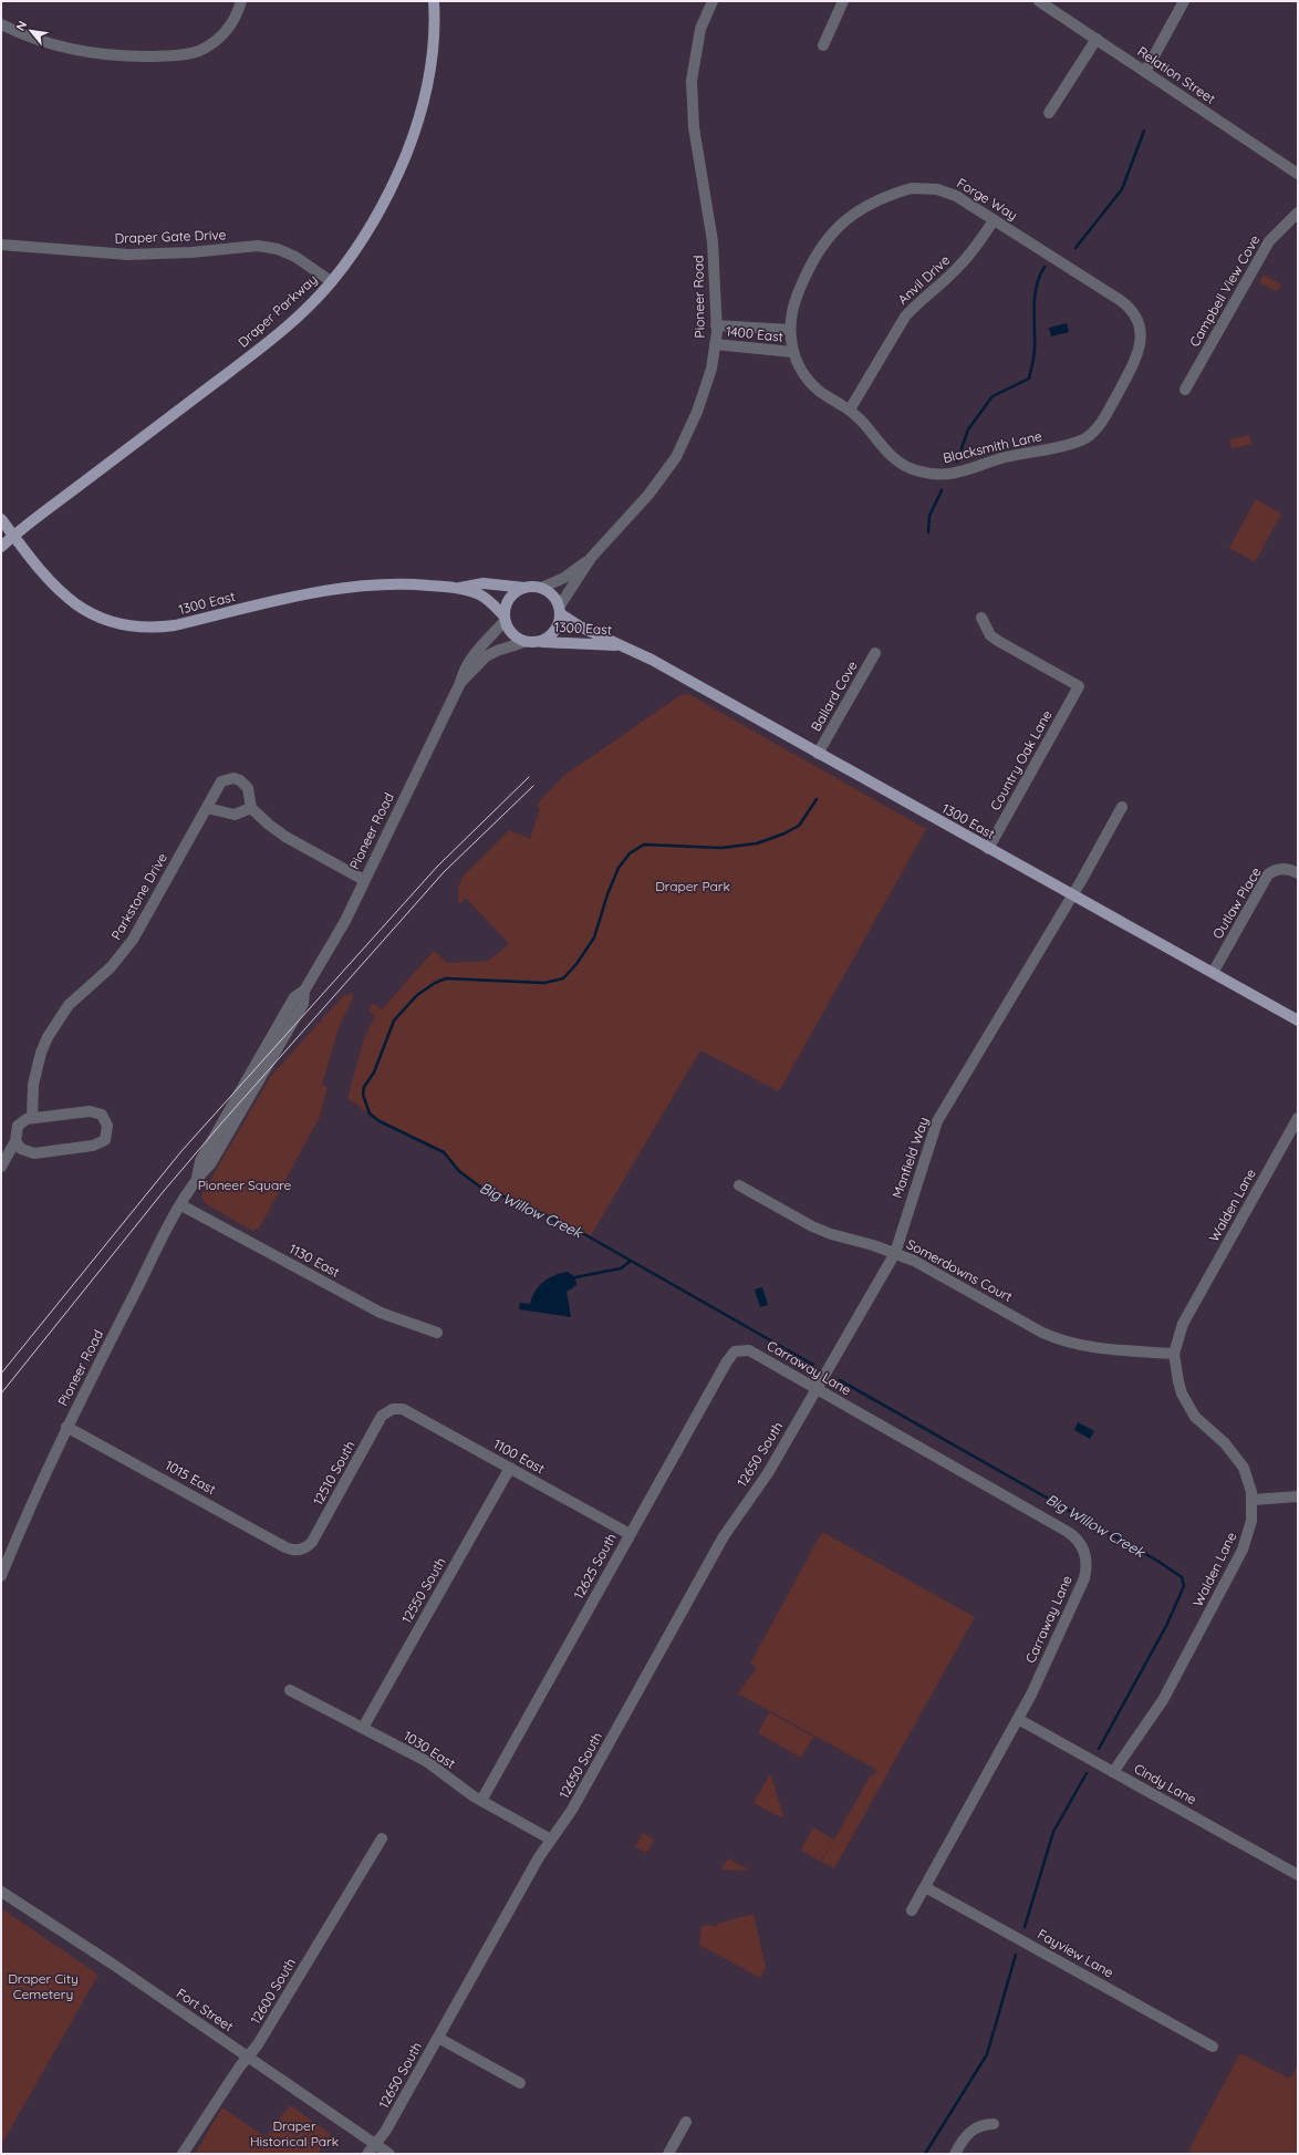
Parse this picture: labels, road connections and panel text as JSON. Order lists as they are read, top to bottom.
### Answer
{
  "streets": {
    "main road": ["Draper Parkway", "1300 East"],
    "street": [
      "Relation Street",
      "Forge Way",
      "Draper Gate Drive",
      "Anvil Drive",
      "Campbell View Cove",
      "Pioneer Road",
      "1400 East",
      "Blacksmith Lane",
      "Ballard Cove",
      "Country Oak Lane",
      "Parkstone Drive",
      "Outlaw Place",
      "Manfield Way",
      "Walden Lane",
      "1130 East",
      "Somerdowns Court",
      "Carraway Lane",
      "12650 South",
      "1100 East",
      "12510 South",
      "1015 East",
      "12625 South",
      "12550 South",
      "1030 East",
      "Cindy Lane",
      "Fayview Lane",
      "12600 South",
      "Fort Street"
    ]
  },
  "crossings": [
    ["Forge Way", "Anvil Drive"],
    ["Forge Way", "1400 East"],
    ["Forge Way", "Blacksmith Lane"],
    ["Draper Gate Drive", "Draper Parkway"],
    ["Anvil Drive", "Blacksmith Lane"],
    ["Pioneer Road", "1400 East"],
    ["Pioneer Road", "1300 East"],
    ["Pioneer Road", "1130 East"],
    ["Pioneer Road", "1015 East"],
    ["Draper Parkway", "1300 East"],
    ["1400 East", "Blacksmith Lane"],
    ["1300 East", "Ballard Cove"],
    ["1300 East", "Country Oak Lane"],
    ["1300 East", "Outlaw Place"],
    ["1300 East", "Manfield Way"],
    ["Manfield Way", "Somerdowns Court"],
    ["Manfield Way", "Carraway Lane"],
    ["Manfield Way", "12650 South"],
    ["Walden Lane", "Somerdowns Court"],
    ["Walden Lane", "Cindy Lane"],
    ["Carraway Lane", "12650 South"],
    ["Carraway Lane", "12625 South"],
    ["Carraway Lane", "Cindy Lane"],
    ["Carraway Lane", "Fayview Lane"],
    ["12650 South", "1030 East"],
    ["12650 South", "Fort Street"],
    ["1100 East", "12510 South"],
    ["1100 East", "12625 South"],
    ["1100 East", "12550 South"],
    ["12510 South", "1015 East"],
    ["12625 South", "1030 East"],
    ["12550 South", "1030 East"],
    ["12600 South", "Fort Street"]
  ],
  "water": ["Big Willow Creek"],
  "parks": [
    "Draper Park",
    "Pioneer Square",
    "Draper City Cemetery",
    "Draper Historical Park"
  ],
  "north": "top left"
}
